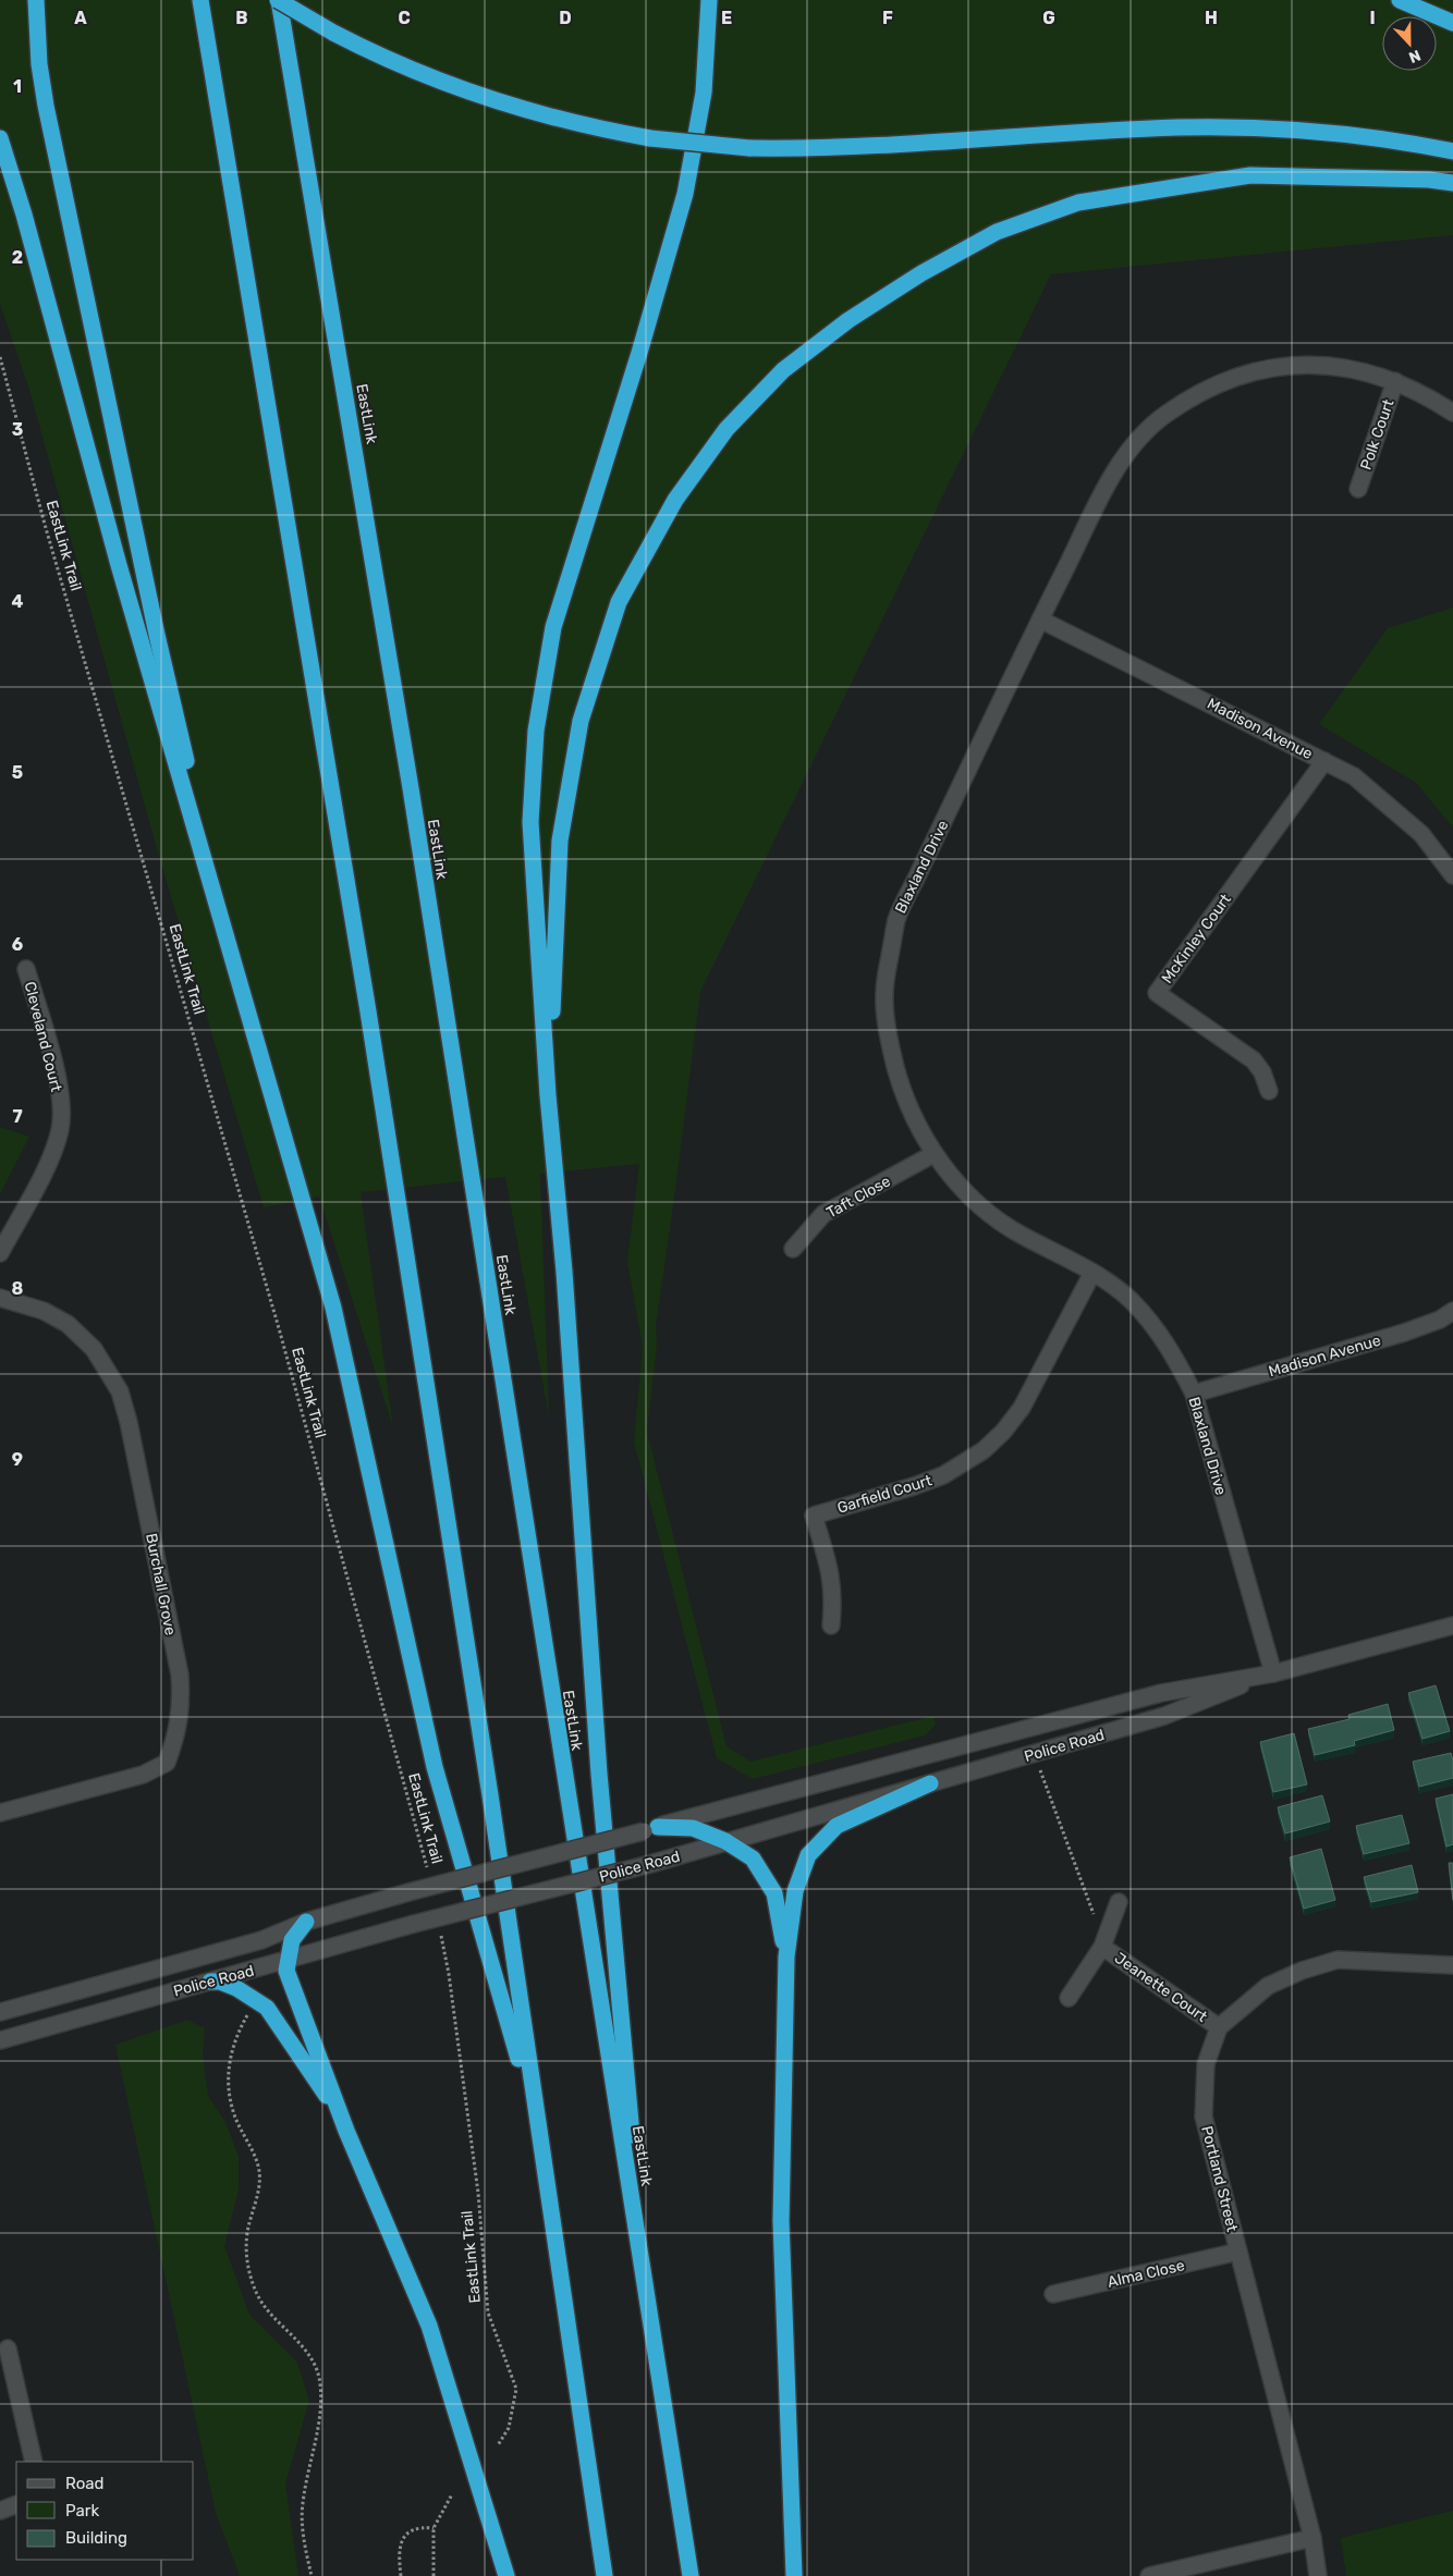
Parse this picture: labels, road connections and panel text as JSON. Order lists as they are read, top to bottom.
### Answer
{
  "streets": {
    "highway": ["EastLink"],
    "street": [
      "Polk Court",
      "Madison Avenue",
      "Blaxland Drive",
      "McKinley Court",
      "Cleveland Court",
      "Taft Close",
      "Garfield Court",
      "Burchall Grove",
      "Police Road",
      "Jeanette Court",
      "Portland Street",
      "Alma Close"
    ],
    "path": ["EastLink Trail"]
  },
  "crossings": [
    ["Polk Court", "Blaxland Drive"],
    ["Madison Avenue", "Blaxland Drive"],
    ["Madison Avenue", "McKinley Court"],
    ["Blaxland Drive", "Taft Close"],
    ["Blaxland Drive", "Garfield Court"],
    ["Blaxland Drive", "Police Road"],
    ["Jeanette Court", "Portland Street"],
    ["Portland Street", "Alma Close"]
  ],
  "legend": ["Road", "Park", "Building"],
  "north": "bottom",
  "grid": {
    "columns": [
      "A",
      "B",
      "C",
      "D",
      "E",
      "F",
      "G",
      "H",
      "I"
    ],
    "rows": [
      "1",
      "2",
      "3",
      "4",
      "5",
      "6",
      "7",
      "8",
      "9"
    ]
  }
}
